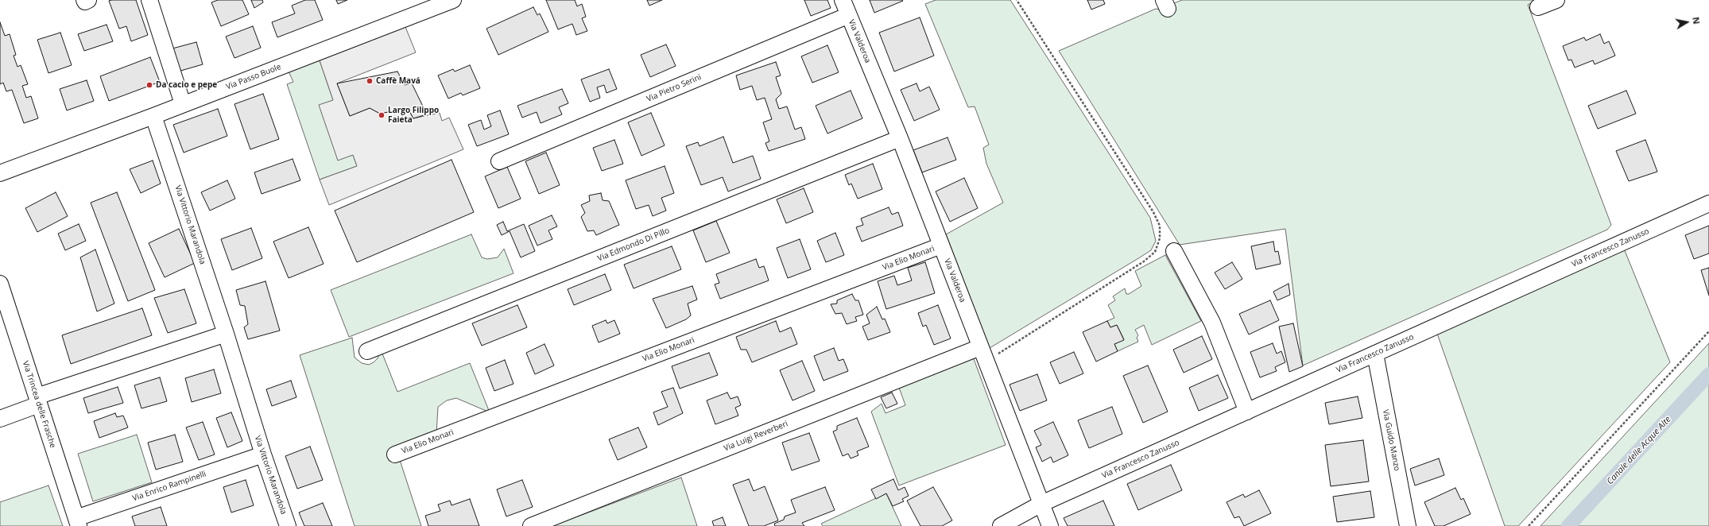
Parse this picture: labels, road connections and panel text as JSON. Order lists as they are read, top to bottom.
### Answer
{
  "streets": {
    "street": [
      "Via Valderoa",
      "Via Passo Buole",
      "Via Pietro Serini",
      "Via Vittorio Marandola",
      "Via Edmondo Di Pillo",
      "Via Francesco Zanusso",
      "Via Elio Monari",
      "Via Trincea delle Frasche",
      "Via Luigi Reverberi",
      "Via Guido Manzo",
      "Via Enrico Rampinelli"
    ]
  },
  "crossings": [
    ["Via Valderoa", "Via Pietro Serini"],
    ["Via Valderoa", "Via Edmondo Di Pillo"],
    ["Via Valderoa", "Via Francesco Zanusso"],
    ["Via Valderoa", "Via Elio Monari"],
    ["Via Valderoa", "Via Luigi Reverberi"],
    ["Via Passo Buole", "Via Vittorio Marandola"],
    ["Via Vittorio Marandola", "Via Enrico Rampinelli"],
    ["Via Francesco Zanusso", "Via Guido Manzo"],
    ["Via Trincea delle Frasche", "Via Enrico Rampinelli"]
  ],
  "water": ["Canale delle Acque Alte"],
  "places": ["Caffè Mavá", "Da cacio e pepe", "Largo Filippo Faieta"],
  "north": "right"
}
